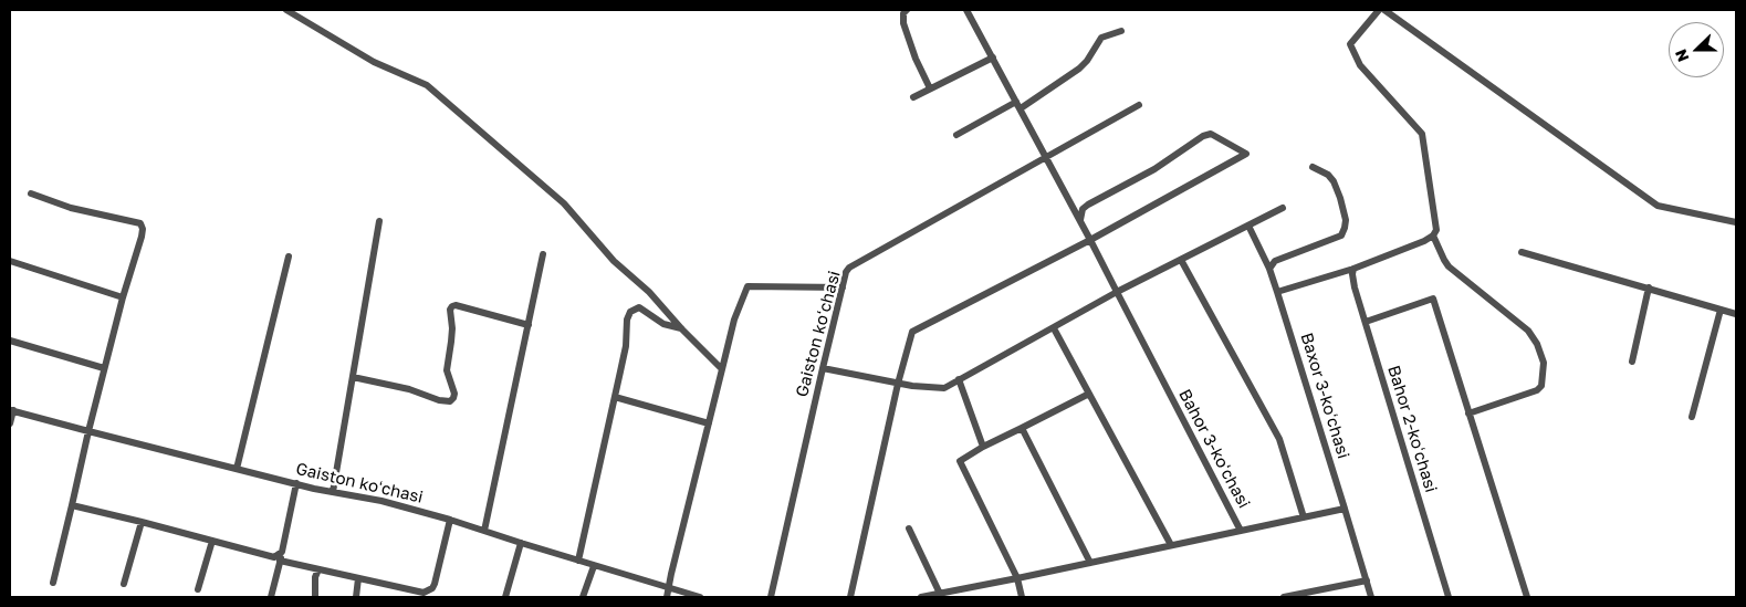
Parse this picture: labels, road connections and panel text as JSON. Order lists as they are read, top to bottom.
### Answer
{
  "streets": {
    "street": [
      "Gaiston koʻchasi",
      "Baxor 3-koʻchasi",
      "Bahor 2-koʻchasi",
      "Bahor 3-koʻchasi"
    ]
  },
  "crossings": [
    ["Gaiston koʻchasi", "Bahor 3-koʻchasi"],
    ["Baxor 3-koʻchasi", "Bahor 3-koʻchasi"]
  ],
  "north": "left"
}
